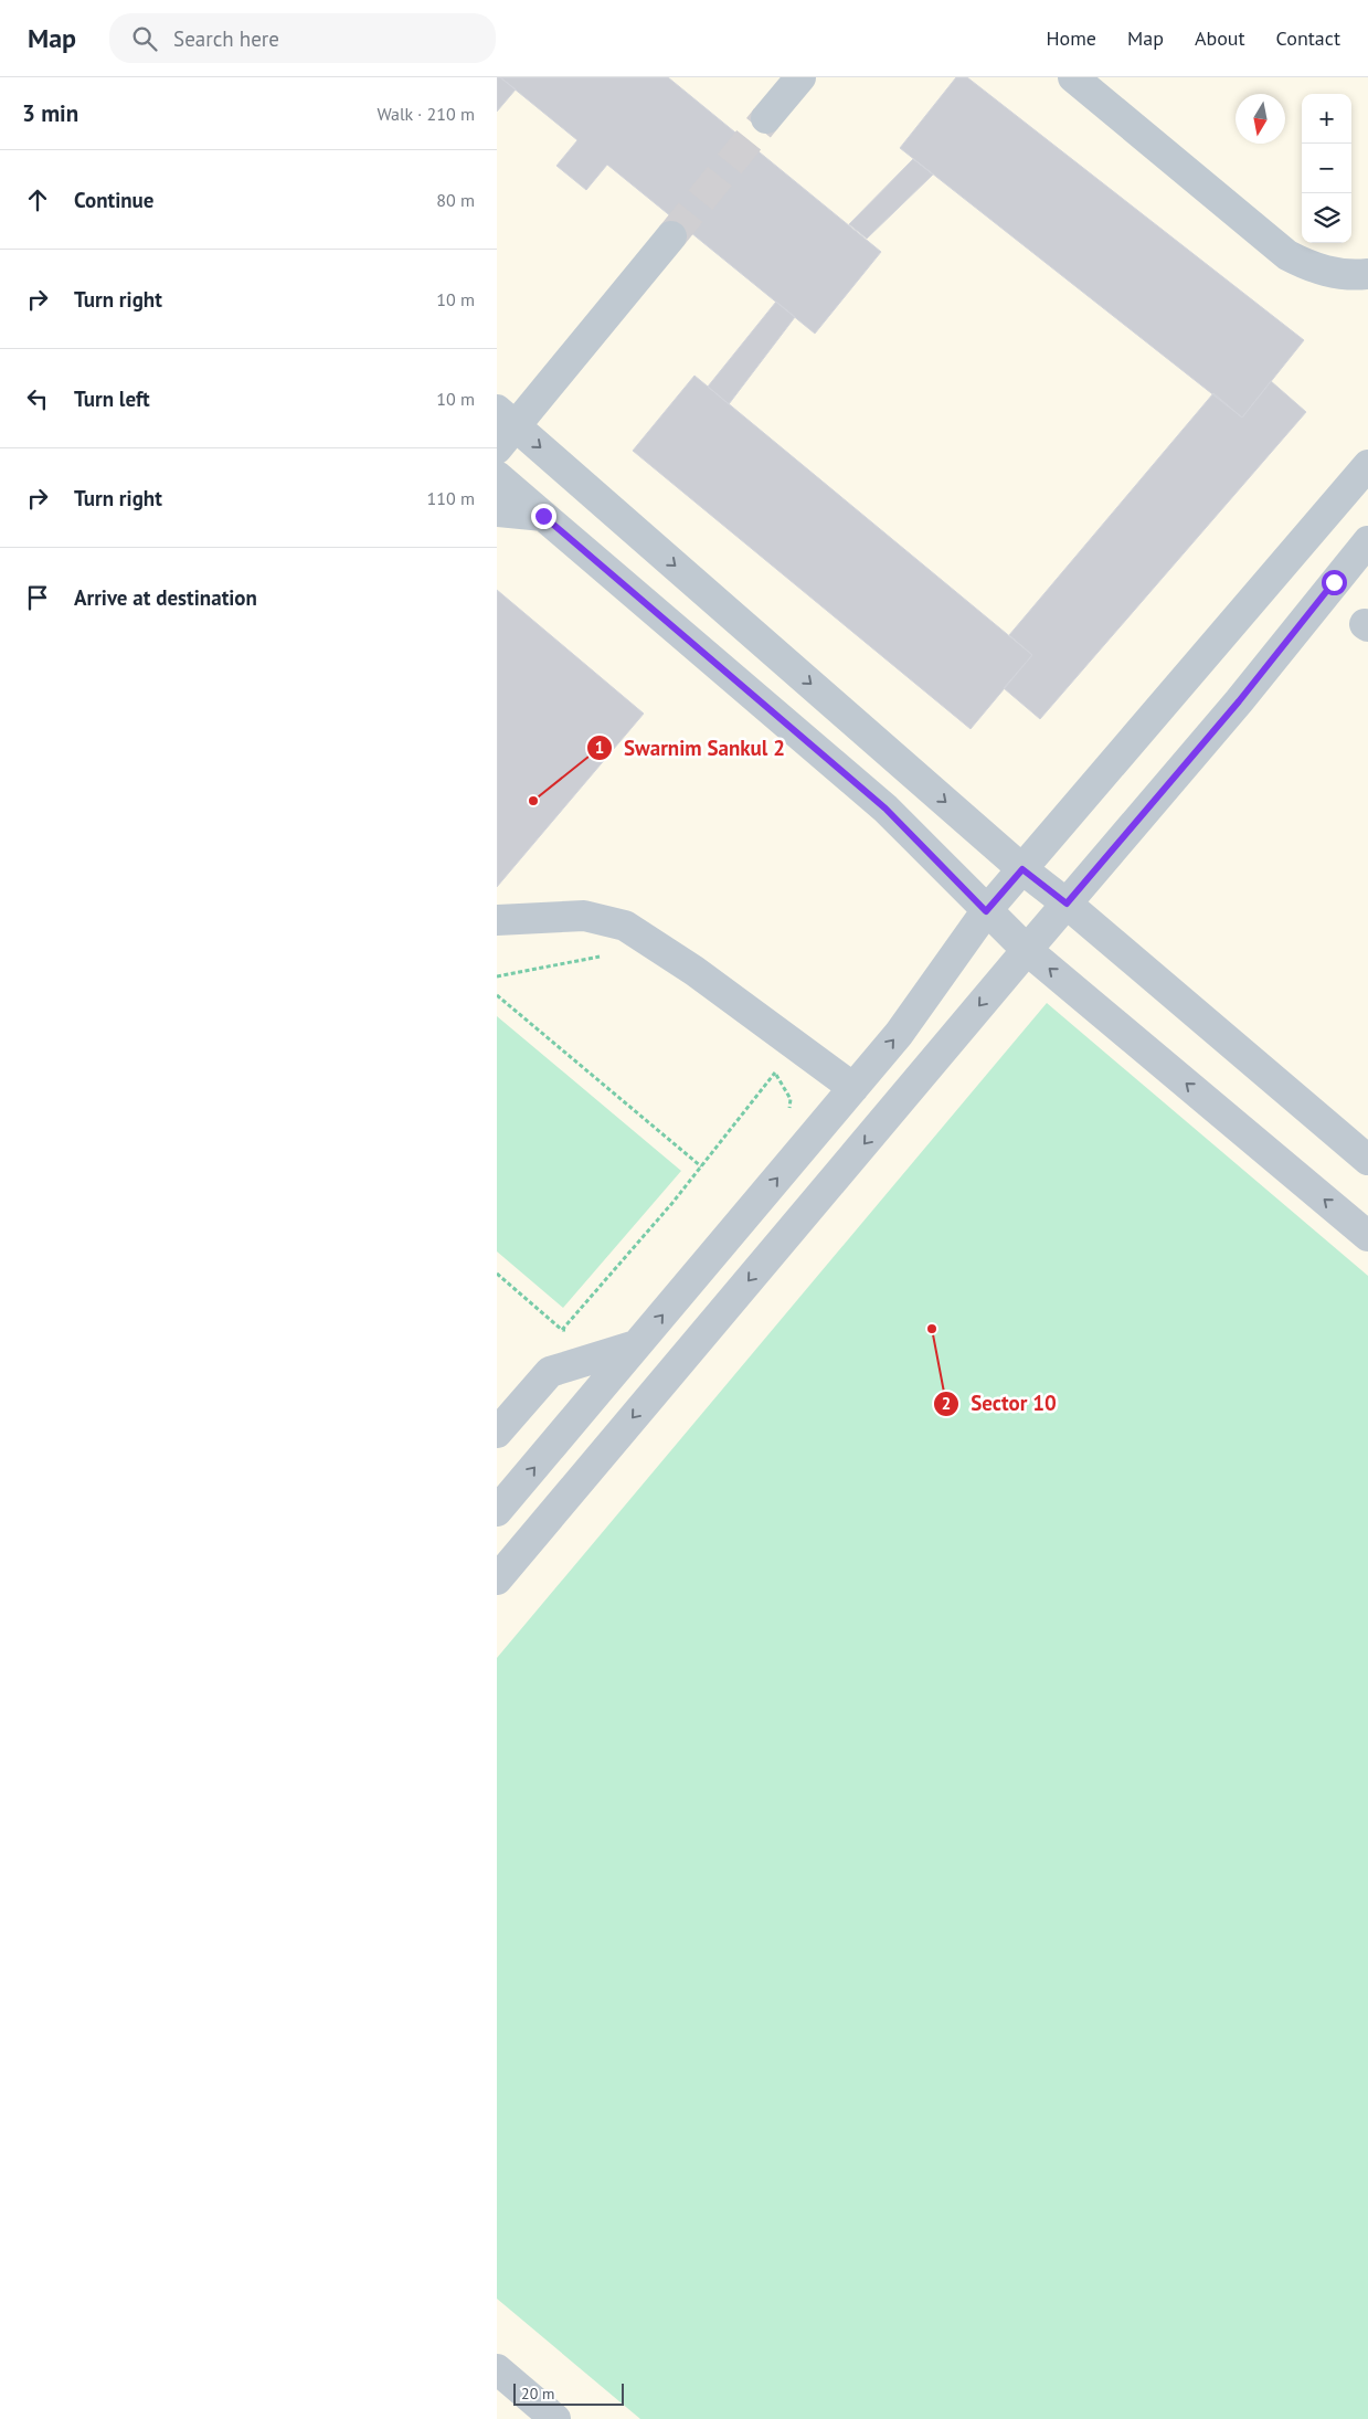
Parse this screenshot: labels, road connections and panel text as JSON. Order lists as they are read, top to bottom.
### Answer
{
  "places": ["Swarnim Sankul 2", "Sector 10"],
  "scale_bar": "20 m",
  "north": "bottom",
  "page": {
    "header": "Map",
    "search": "Search here",
    "nav": [
      "Home",
      "Map",
      "About",
      "Contact"
    ],
    "heading": ["3 min", "Walk · 210 m"],
    "map_buttons": ["+", "−"],
    "list": [
      ["Continue", "80 m"],
      ["Turn right", "10 m"],
      ["Turn left", "10 m"],
      ["Turn right", "110 m"],
      "Arrive at destination"
    ],
    "scale": "20 m"
  }
}
